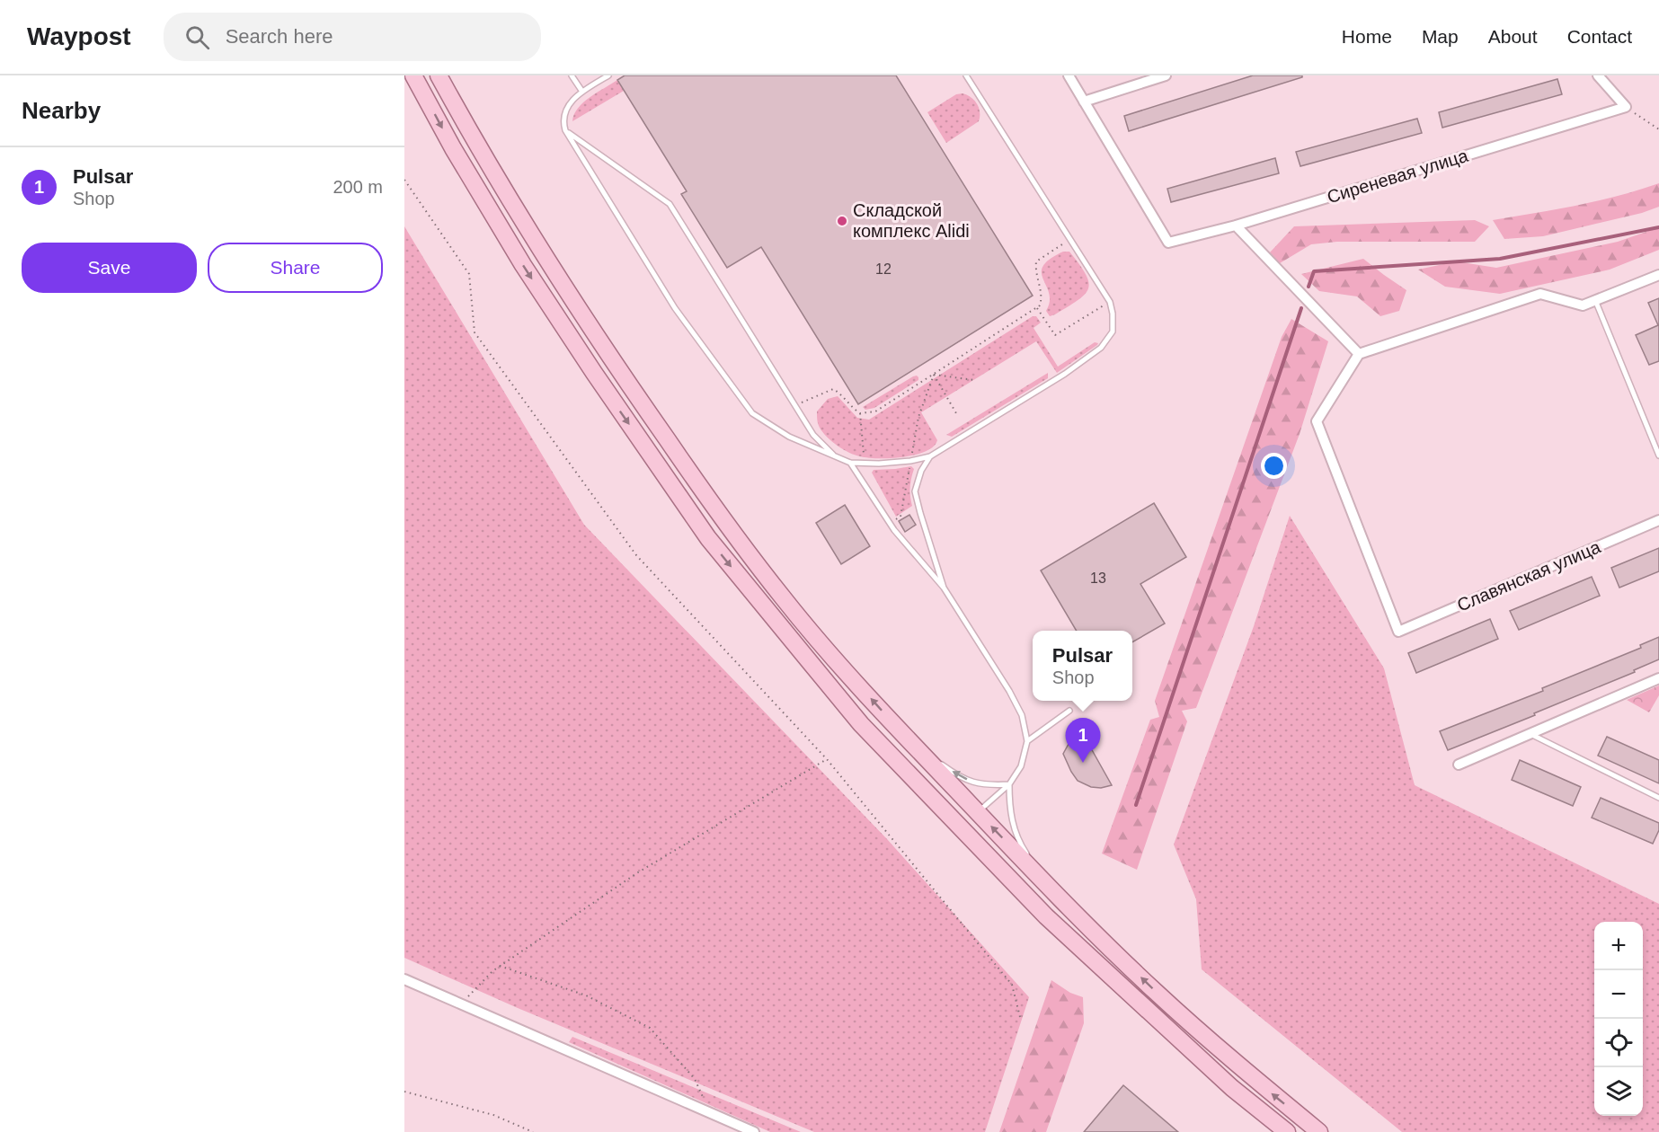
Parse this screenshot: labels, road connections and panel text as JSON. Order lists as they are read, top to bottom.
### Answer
{
  "streets": {
    "street": ["Сиреневая улица", "Славянская улица"]
  },
  "places": ["Складской комплекс Alidi"],
  "house_numbers": ["12", "13"],
  "page": {
    "header": "Waypost",
    "search": "Search here",
    "nav": [
      "Home",
      "Map",
      "About",
      "Contact"
    ],
    "heading": "Nearby",
    "list": [
      {
        "mark": "1",
        "name": "Pulsar",
        "note": "Shop",
        "value": "200 m"
      }
    ],
    "buttons": ["Save", "Share"],
    "popup": ["Pulsar", "Shop"],
    "pins": "1",
    "map_buttons": ["+", "−"]
  }
}
